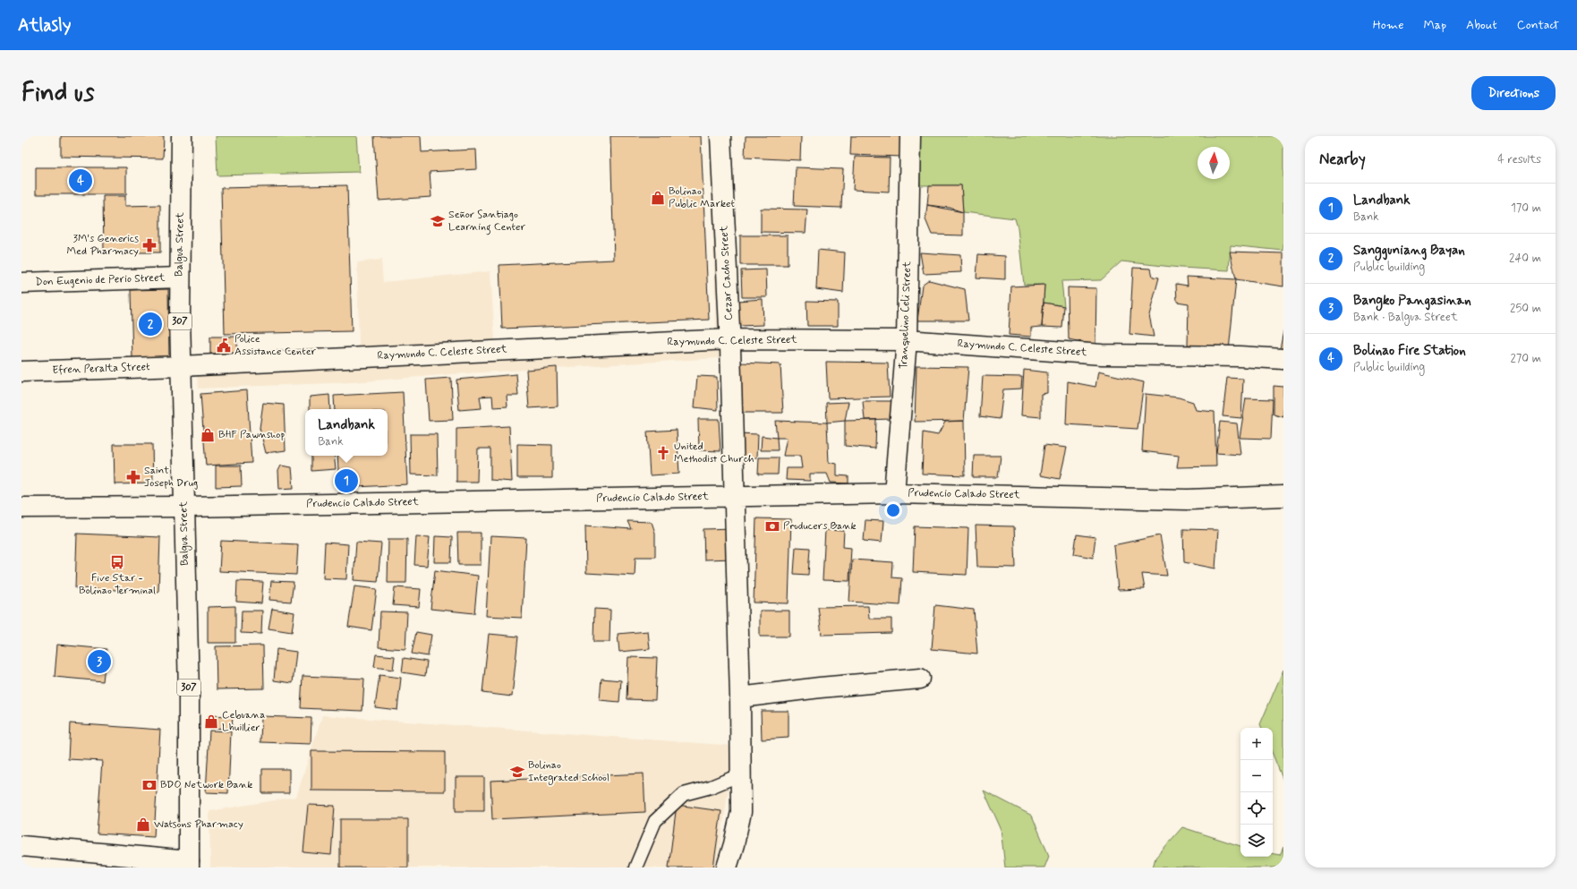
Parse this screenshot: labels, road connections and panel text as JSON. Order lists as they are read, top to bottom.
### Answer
{
  "streets": {
    "street": [
      "Balgua Street",
      "Cezar Cacho Street",
      "Don Eugenio de Perio Street",
      "Tranquelino Celi Street",
      "307",
      "Raymundo C. Celeste Street",
      "Efren Peralta Street",
      "Prudencio Calado Street"
    ]
  },
  "crossings": [
    ["Balgua Street", "Don Eugenio de Perio Street"],
    ["Balgua Street", "Raymundo C. Celeste Street"],
    ["Balgua Street", "Efren Peralta Street"],
    ["Balgua Street", "Prudencio Calado Street"],
    ["Cezar Cacho Street", "Raymundo C. Celeste Street"],
    ["Cezar Cacho Street", "Prudencio Calado Street"],
    ["Tranquelino Celi Street", "Raymundo C. Celeste Street"],
    ["Tranquelino Celi Street", "Prudencio Calado Street"],
    ["Raymundo C. Celeste Street", "Efren Peralta Street"]
  ],
  "places": {
    "shop": [
      "Bolinao Public Market",
      "BHF Pawnshop",
      "Cebuana Lhuillier",
      "Watsons Pharmacy"
    ],
    "school or university": ["Señor Santiago Learning Center", "Bolinao Integrated School"],
    "pharmacy": ["3M's Generics Med Pharmacy", "Saint Joseph Drug"],
    "public building": ["Police Assistance Center"],
    "church": ["United Methodist Church"],
    "bank": ["Producers Bank", "BDO Network Bank"],
    "bus stop": ["Five Star - Bolinao Terminal"]
  },
  "north": "top",
  "page": {
    "header": "Atlasly",
    "nav": [
      "Home",
      "Map",
      "About",
      "Contact"
    ],
    "buttons": "Directions",
    "title": "Find us",
    "heading": ["Nearby", "4 results"],
    "pins": [
      "4",
      "2",
      "1",
      "3"
    ],
    "list": [
      {
        "mark": "1",
        "name": "Landbank",
        "note": "Bank",
        "value": "170 m"
      },
      {
        "mark": "2",
        "name": "Sangguniang Bayan",
        "note": "Public building",
        "value": "240 m"
      },
      {
        "mark": "3",
        "name": "Bangko Pangasinan",
        "note": "Bank · Balgua Street",
        "value": "250 m"
      },
      {
        "mark": "4",
        "name": "Bolinao Fire Station",
        "note": "Public building",
        "value": "270 m"
      }
    ],
    "popup": ["Landbank", "Bank"],
    "map_buttons": ["+", "−"]
  }
}
